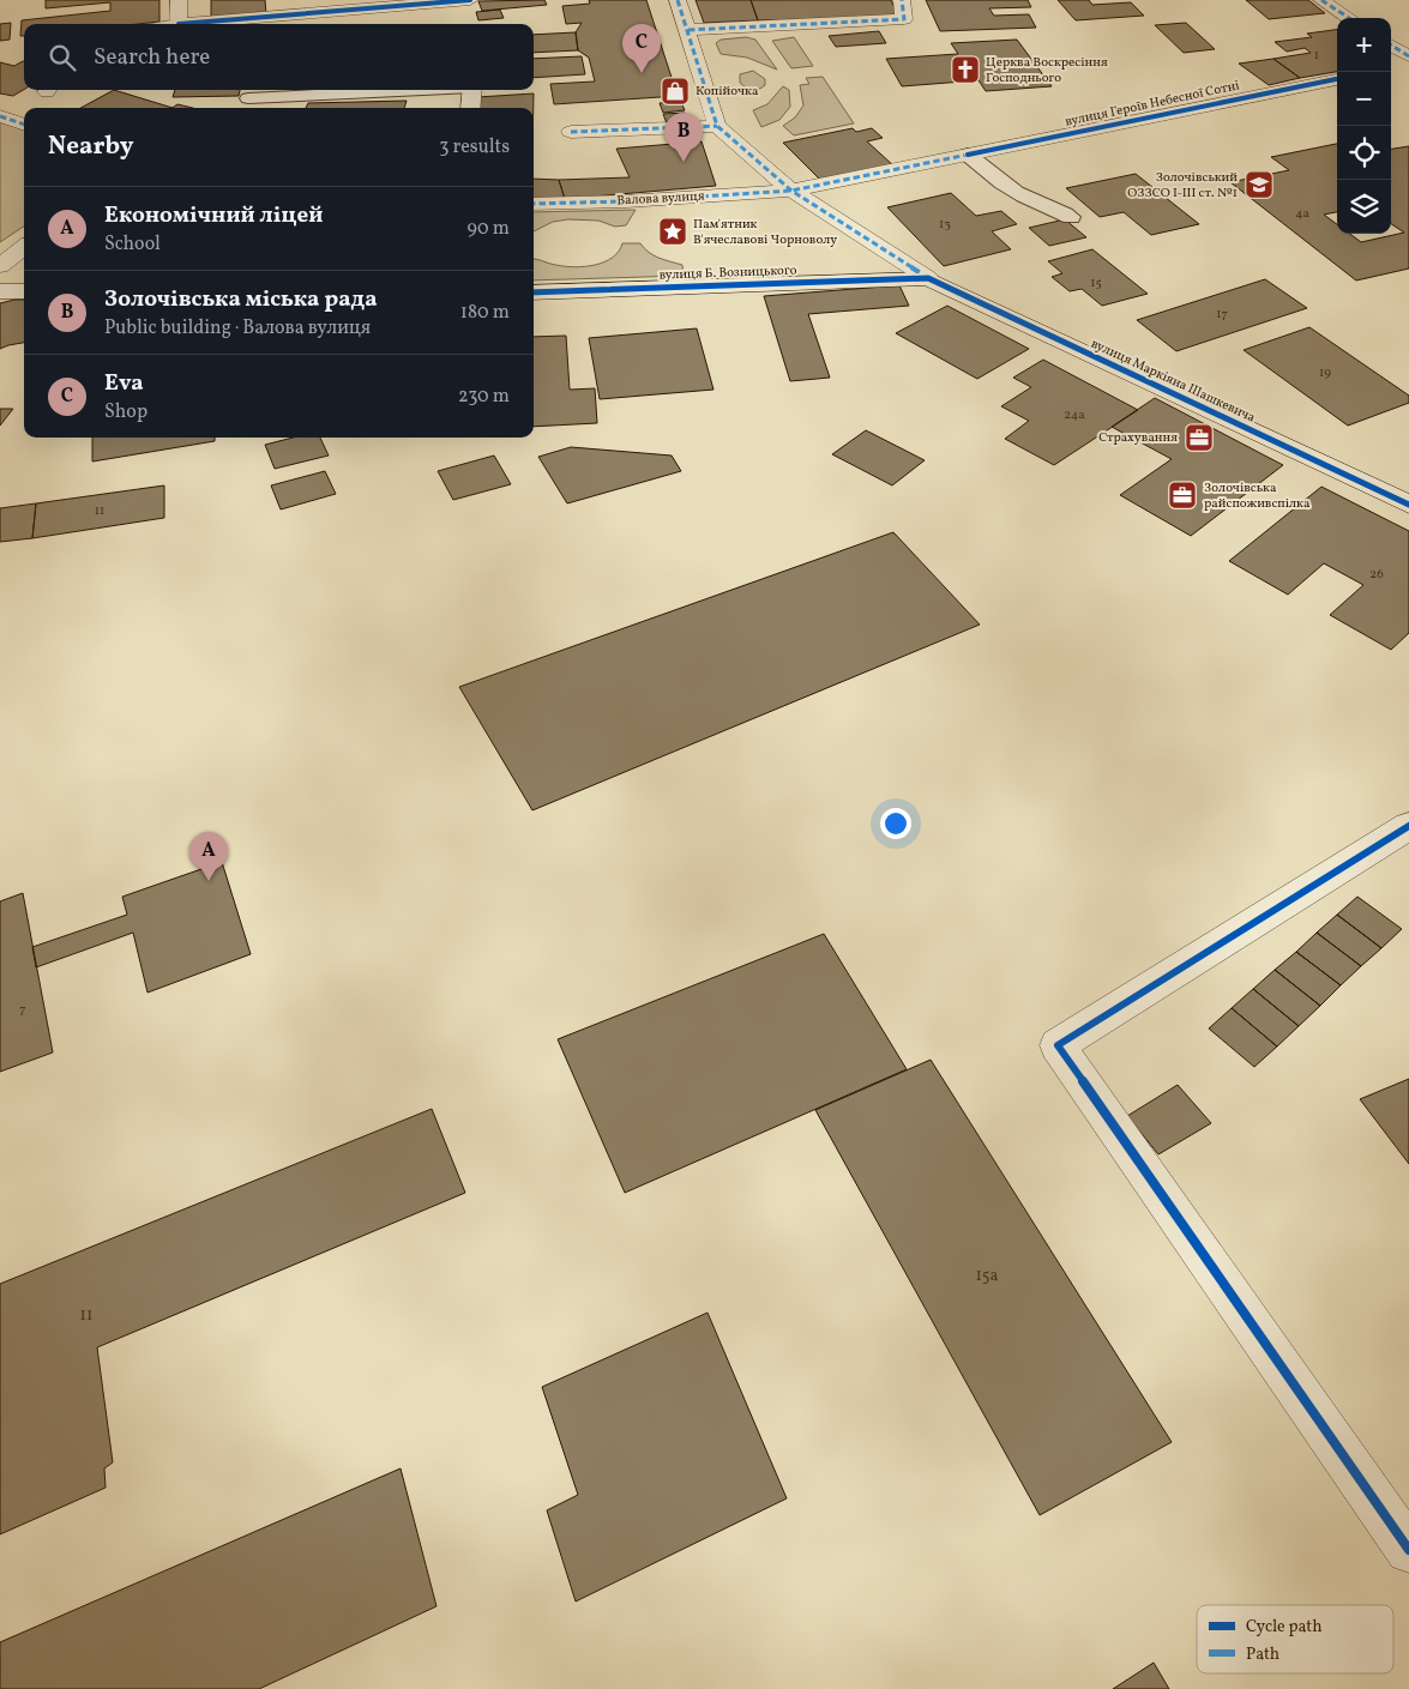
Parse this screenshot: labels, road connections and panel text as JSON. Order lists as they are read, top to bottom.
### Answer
{
  "streets": {
    "street": [
      "вулиця Героїв Небесної Сотні",
      "Валова вулиця",
      "вулиця Б. Возницького",
      "вулиця Маркіяна Шашкевича"
    ]
  },
  "crossings": [
    ["вулиця Героїв Небесної Сотні", "Валова вулиця"],
    ["вулиця Героїв Небесної Сотні", "вулиця Маркіяна Шашкевича"],
    ["Валова вулиця", "вулиця Маркіяна Шашкевича"],
    ["вулиця Б. Возницького", "вулиця Маркіяна Шашкевича"]
  ],
  "places": {
    "church": ["Церква Воскресіння Господнього"],
    "shop": ["Копійочка"],
    "school or university": ["Золочівський ОЗЗСО І-ІІІ ст. №1"],
    "place": ["Пам'ятник В'ячеславові Чорноволу"],
    "office": ["Страхування", "Золочівська райспоживспілка"]
  },
  "house_numbers": [
    "1",
    "4а",
    "13",
    "15",
    "17",
    "19",
    "24а",
    "11",
    "26",
    "7",
    "15а",
    "11"
  ],
  "legend": ["Cycle path", "Path"],
  "page": {
    "map_buttons": ["+", "−"],
    "pins": ["C", "B", "A"],
    "search": "Search here",
    "heading": ["Nearby", "3 results"],
    "list": [
      {
        "mark": "A",
        "name": "Економічний ліцей",
        "note": "School",
        "value": "90 m"
      },
      {
        "mark": "B",
        "name": "Золочівська міська рада",
        "note": "Public building · Валова вулиця",
        "value": "180 m"
      },
      {
        "mark": "C",
        "name": "Eva",
        "note": "Shop",
        "value": "230 m"
      }
    ]
  }
}
